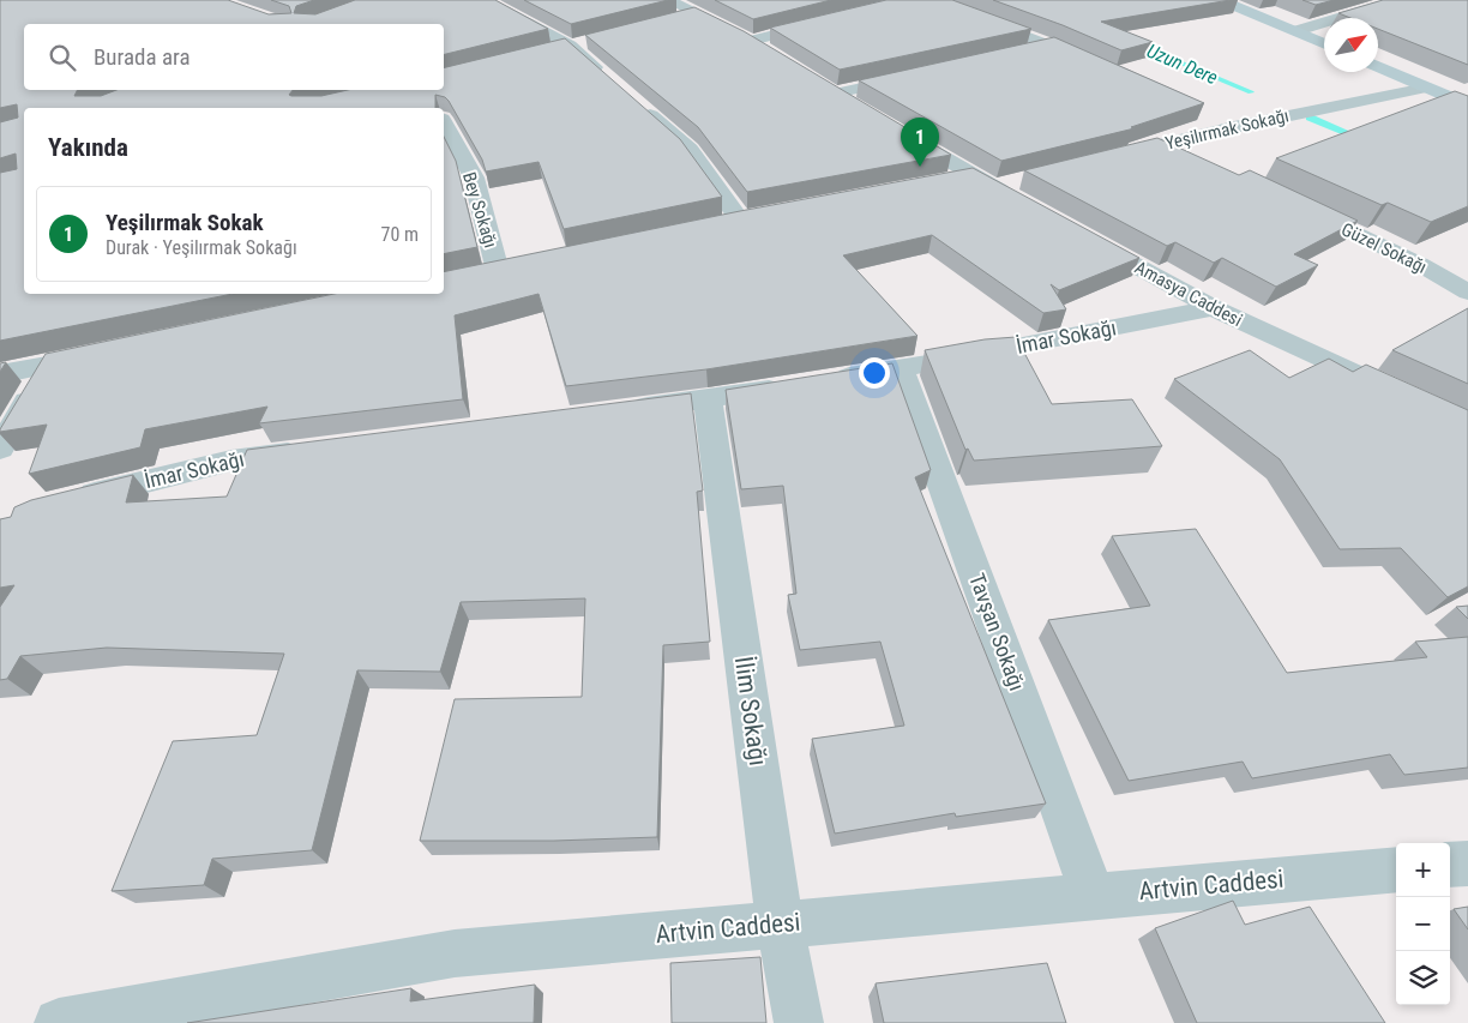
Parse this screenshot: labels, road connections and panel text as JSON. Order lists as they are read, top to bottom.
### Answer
{
  "streets": {
    "street": [
      "Yeşilırmak Sokağı",
      "Bey Sokağı",
      "Güzel Sokağı",
      "Amasya Caddesi",
      "İmar Sokağı",
      "Tavşan Sokağı",
      "İlim Sokağı",
      "Artvin Caddesi"
    ]
  },
  "crossings": [
    ["Amasya Caddesi", "İmar Sokağı"],
    ["İmar Sokağı", "Tavşan Sokağı"],
    ["İmar Sokağı", "İlim Sokağı"],
    ["Tavşan Sokağı", "Artvin Caddesi"],
    ["İlim Sokağı", "Artvin Caddesi"]
  ],
  "water": ["Uzun Dere"],
  "north": "top right",
  "page": {
    "search": "Burada ara",
    "heading": "Yakında",
    "pins": "1",
    "list": [
      {
        "mark": "1",
        "name": "Yeşilırmak Sokak",
        "note": "Durak · Yeşilırmak Sokağı",
        "value": "70 m"
      }
    ],
    "map_buttons": ["+", "−"]
  }
}
